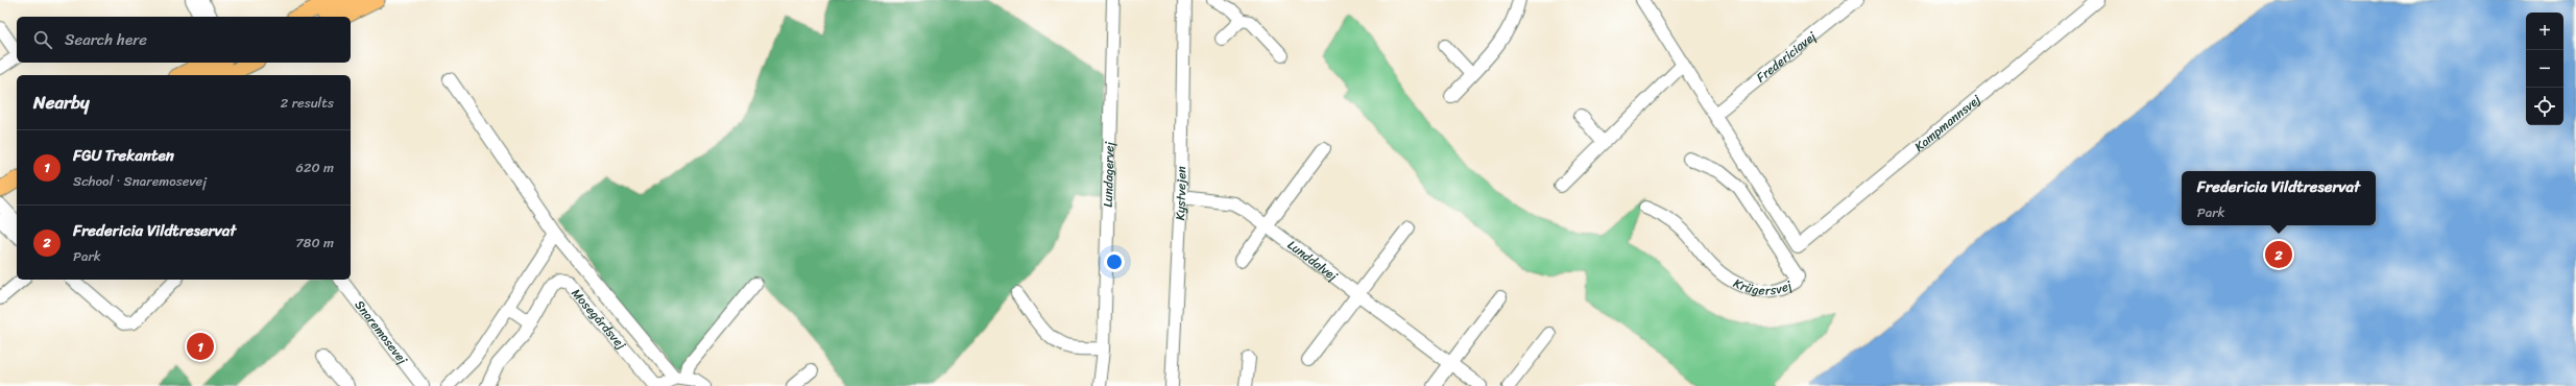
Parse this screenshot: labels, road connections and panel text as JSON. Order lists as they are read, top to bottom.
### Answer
{
  "streets": {
    "street": [
      "Fredericiavej",
      "Kampmannsvej",
      "Lundagervej",
      "Kystvejen",
      "Lunddalvej",
      "Krügersvej",
      "Mosegårdsvej",
      "Snaremosevej"
    ]
  },
  "crossings": [
    ["Kystvejen", "Lunddalvej"]
  ],
  "page": {
    "map_buttons": ["+", "−"],
    "search": "Search here",
    "heading": ["Nearby", "2 results"],
    "list": [
      {
        "mark": "1",
        "name": "FGU Trekanten",
        "note": "School · Snaremosevej",
        "value": "620 m"
      },
      {
        "mark": "2",
        "name": "Fredericia Vildtreservat",
        "note": "Park",
        "value": "780 m"
      }
    ],
    "popup": ["Fredericia Vildtreservat", "Park"],
    "pins": ["2", "1"]
  }
}
